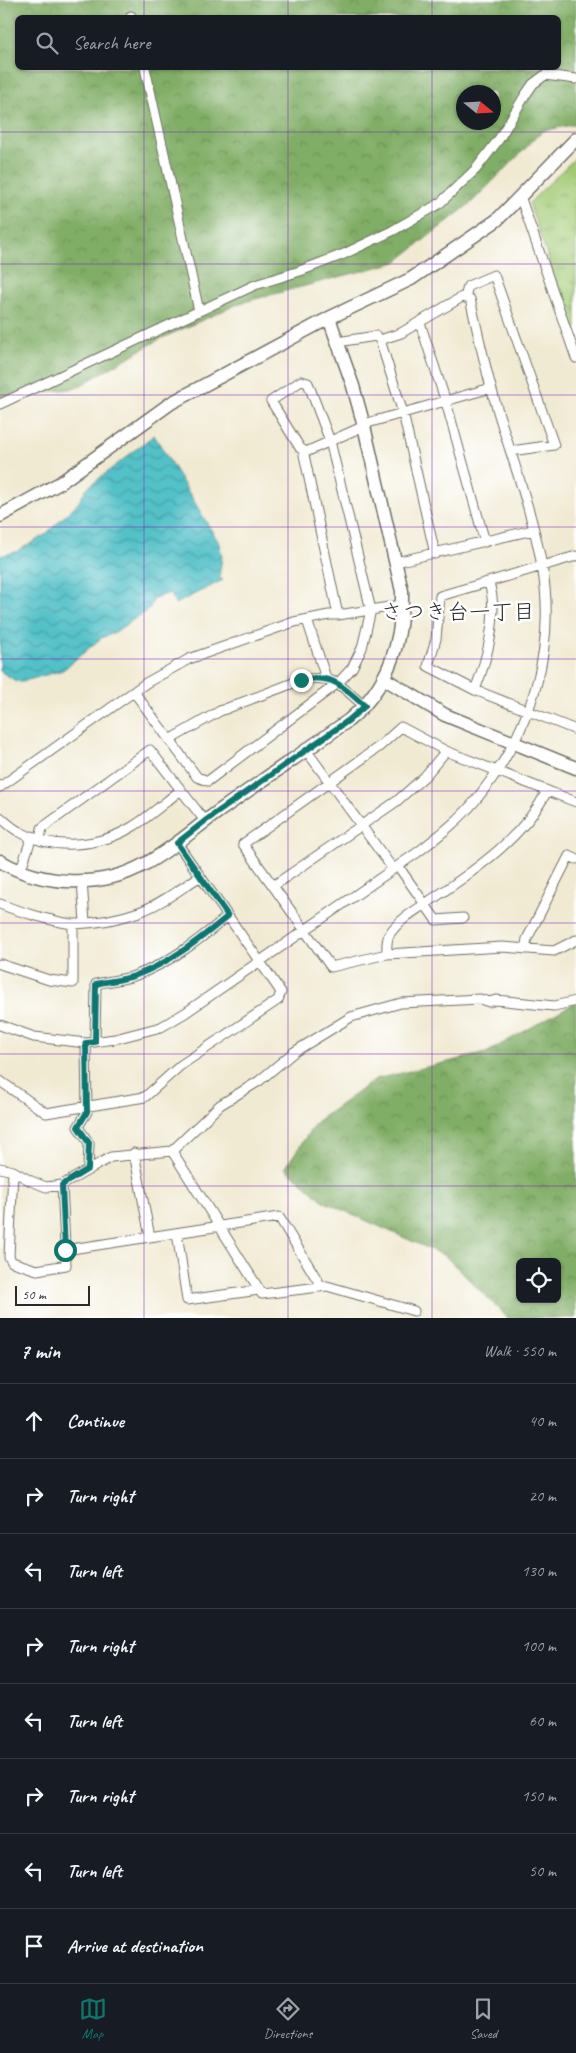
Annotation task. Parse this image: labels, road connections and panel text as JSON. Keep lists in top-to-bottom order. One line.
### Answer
{"districts":["さつき台一丁目"],"scale_bar":"50 m","north":"right","page":{"search":"Search here","scale":"50 m","heading":["7 min","Walk · 550 m"],"list":[["Continue","40 m"],["Turn right","20 m"],["Turn left","130 m"],["Turn right","100 m"],["Turn left","60 m"],["Turn right","150 m"],["Turn left","50 m"],"Arrive at destination"],"nav":["Map","Directions","Saved"]}}
